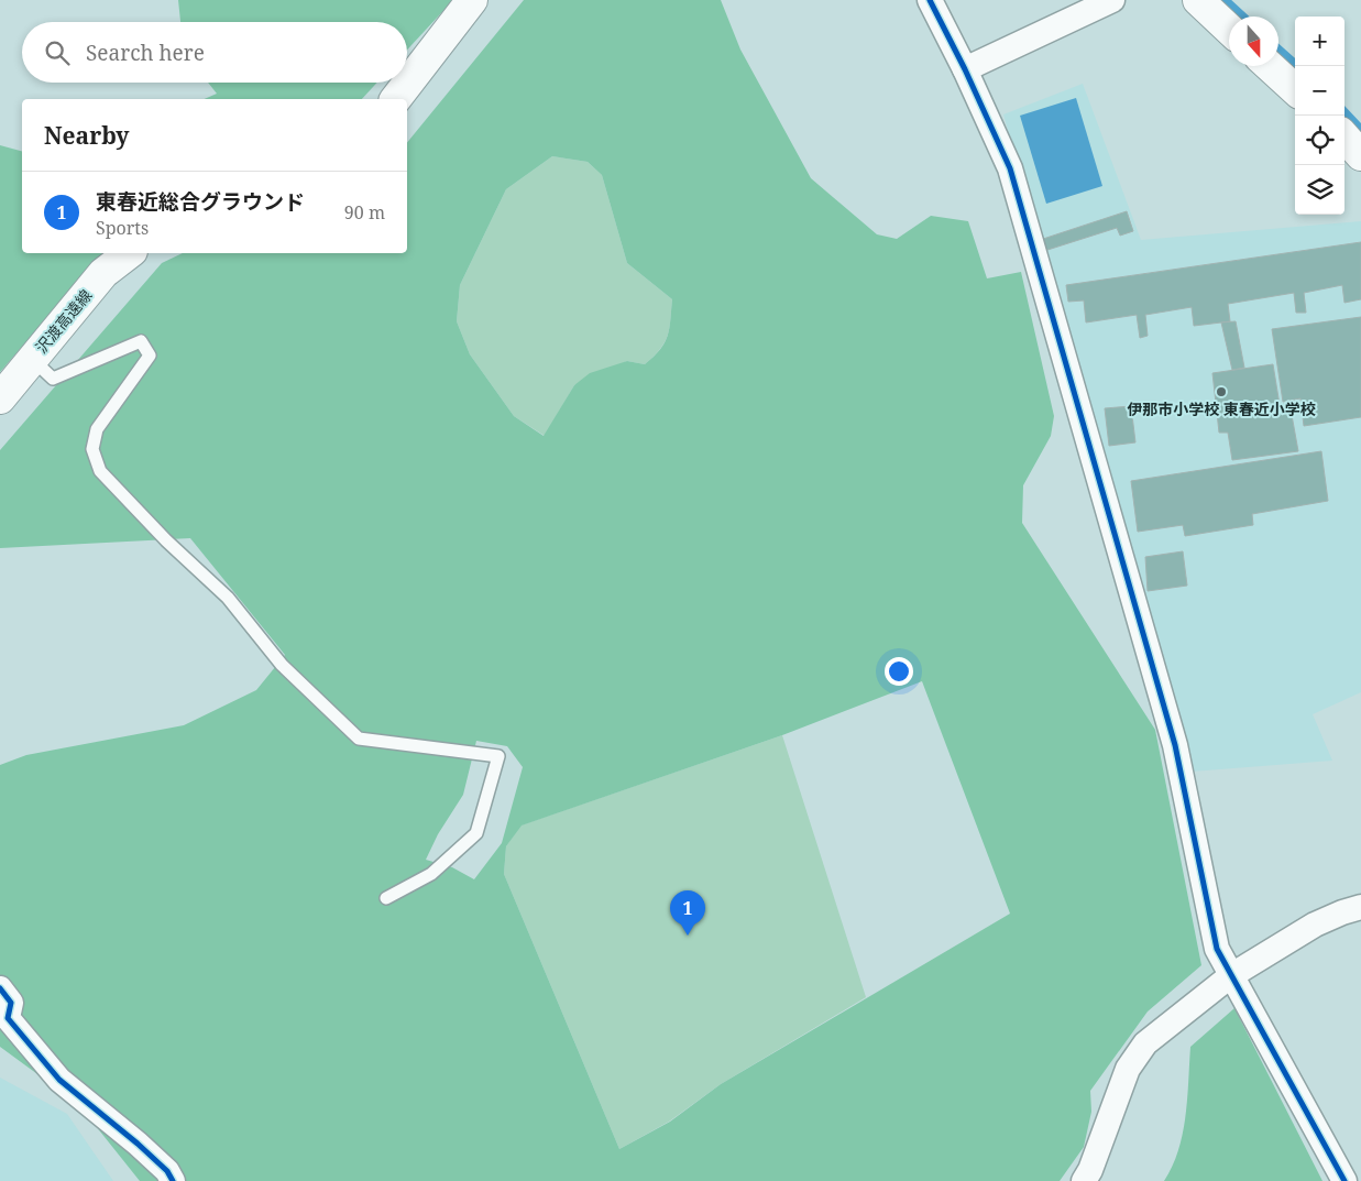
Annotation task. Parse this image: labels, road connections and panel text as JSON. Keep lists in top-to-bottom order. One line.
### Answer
{"streets":{"main road":["沢渡高遠線"]},"places":["伊那市小学校 東春近小学校"],"north":"bottom","page":{"map_buttons":["+","−"],"search":"Search here","heading":"Nearby","list":[{"mark":"1","name":"東春近総合グラウンド","note":"Sports","value":"90 m"}],"pins":"1"}}
